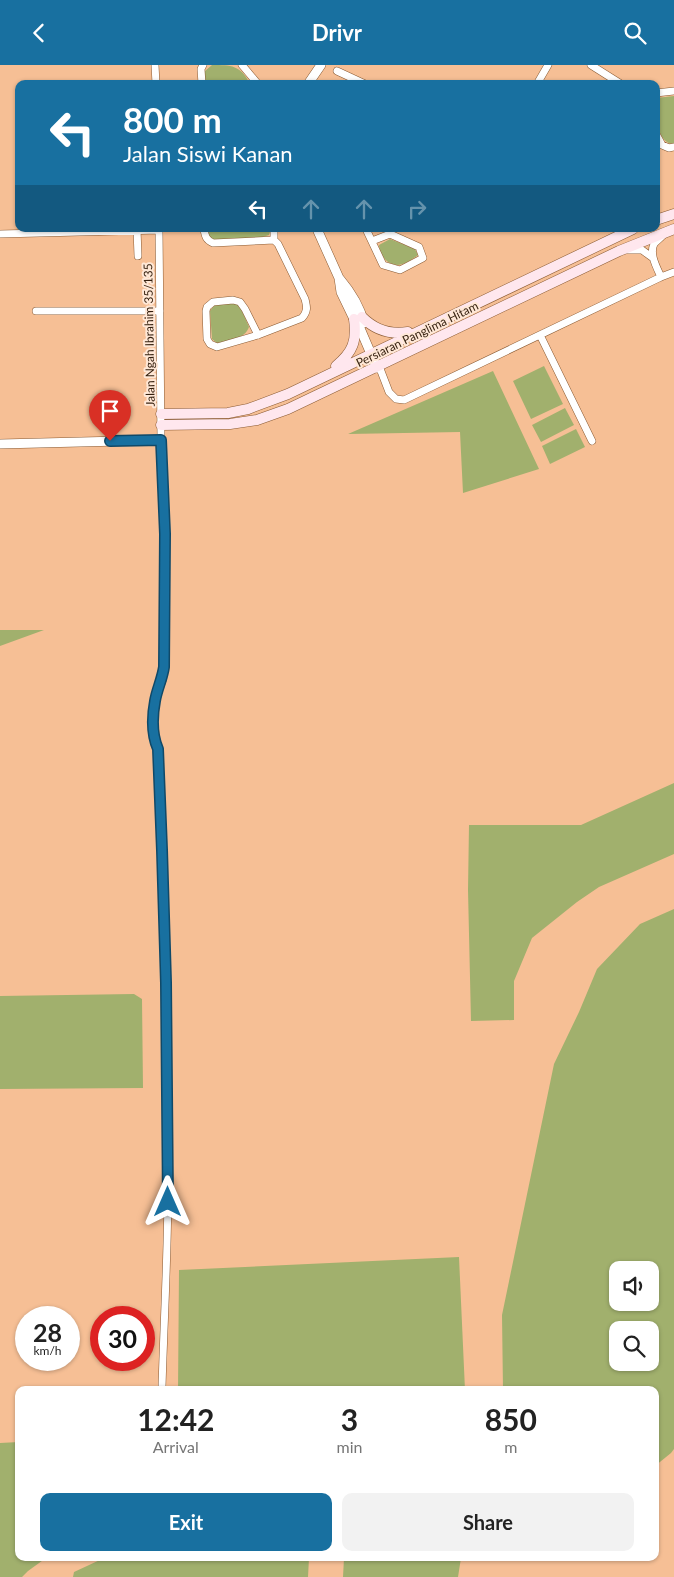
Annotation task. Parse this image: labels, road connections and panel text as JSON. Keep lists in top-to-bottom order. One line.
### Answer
{"streets":{"main road":["Persiaran Panglima Hitam"],"street":["Jalan Ngah Ibrahim 35/135"]},"crossings":[["Persiaran Panglima Hitam","Jalan Ngah Ibrahim 35/135"]],"page":{"header":"Drivr","turn":["800 m","Jalan Siswi Kanan"],"speed":"28 km/h","limit":"30","eta":["12:42","Arrival","3","min","850","m"],"buttons":["Exit","Share"]}}
